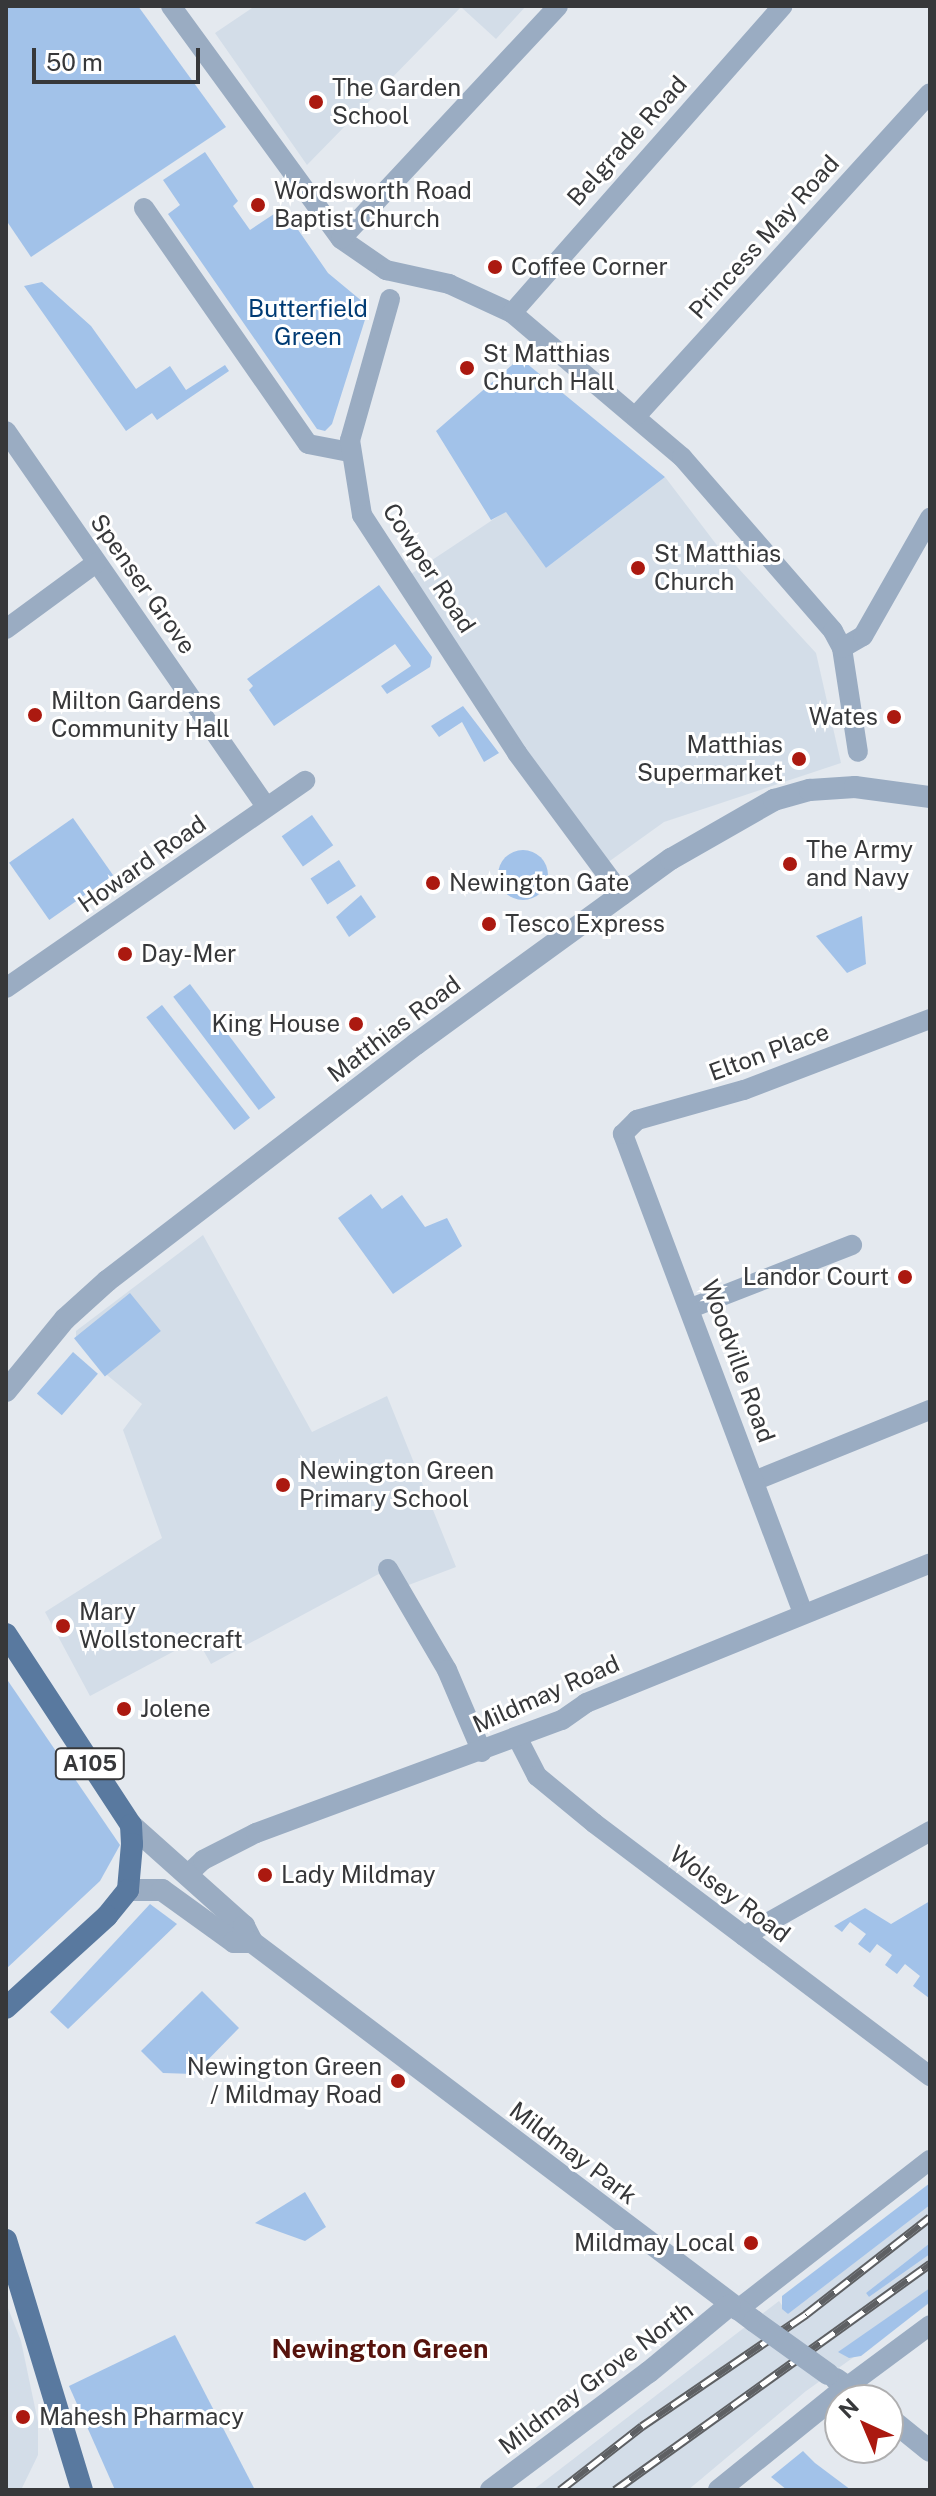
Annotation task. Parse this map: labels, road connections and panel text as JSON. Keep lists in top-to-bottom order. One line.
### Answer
{"streets":{"main road":["A105"],"street":["Belgrade Road","Princess May Road","Cowper Road","Spenser Grove","Howard Road","Matthias Road","Elton Place","Woodville Road","Mildmay Road","Wolsey Road","Mildmay Park","Mildmay Grove North"]},"crossings":[["Cowper Road","Matthias Road"],["Spenser Grove","Howard Road"],["Elton Place","Woodville Road"],["Woodville Road","Mildmay Road"],["Mildmay Road","Wolsey Road"],["Mildmay Road","Mildmay Park"],["A105","Mildmay Park"],["Mildmay Park","Mildmay Grove North"]],"districts":["Newington Green"],"parks":["Butterfield Green"],"places":["The Garden School","Wordsworth Road Baptist Church","Coffee Corner","St Matthias Church Hall","St Matthias Church","Milton Gardens Community Hall","Wates","Matthias Supermarket","The Army and Navy","Newington Gate","Tesco Express","Day-Mer","King House","Landor Court","Newington Green Primary School","Mary Wollstonecraft","Jolene","Lady Mildmay","Newington Green / Mildmay Road","Mildmay Local","Mahesh Pharmacy"],"scale_bar":"50 m","north":"top left"}
